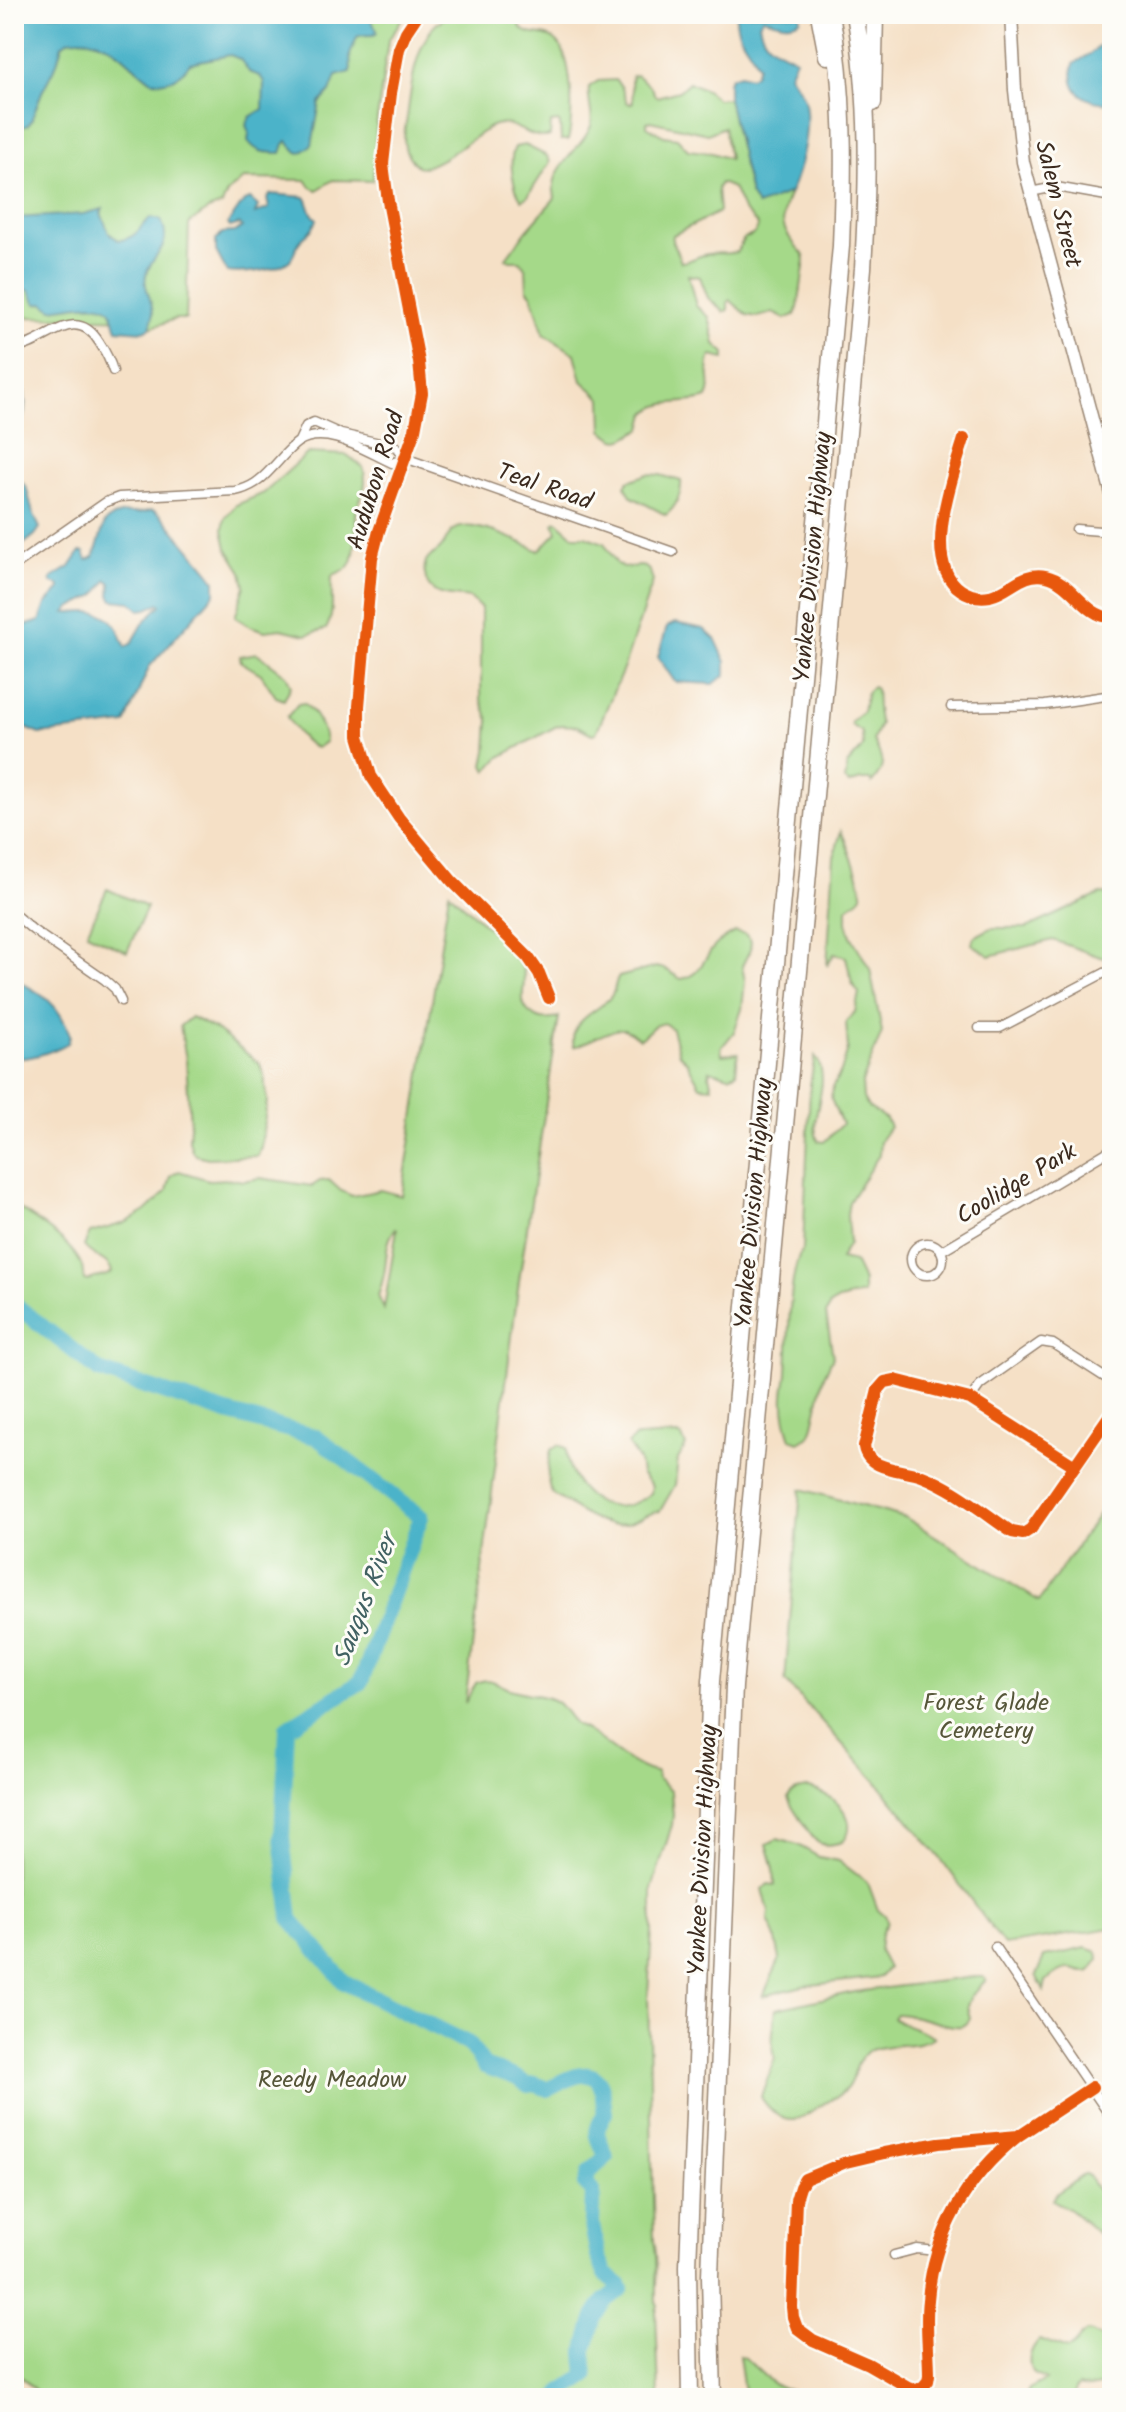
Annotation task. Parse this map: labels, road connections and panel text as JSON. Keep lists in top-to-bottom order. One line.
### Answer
{"streets":{"highway":["Yankee Division Highway"],"main road":["Salem Street"],"street":["Audubon Road","Teal Road","Coolidge Park"]},"crossings":[["Audubon Road","Teal Road"]],"water":["Saugus River"],"parks":["Forest Glade Cemetery","Reedy Meadow"]}
